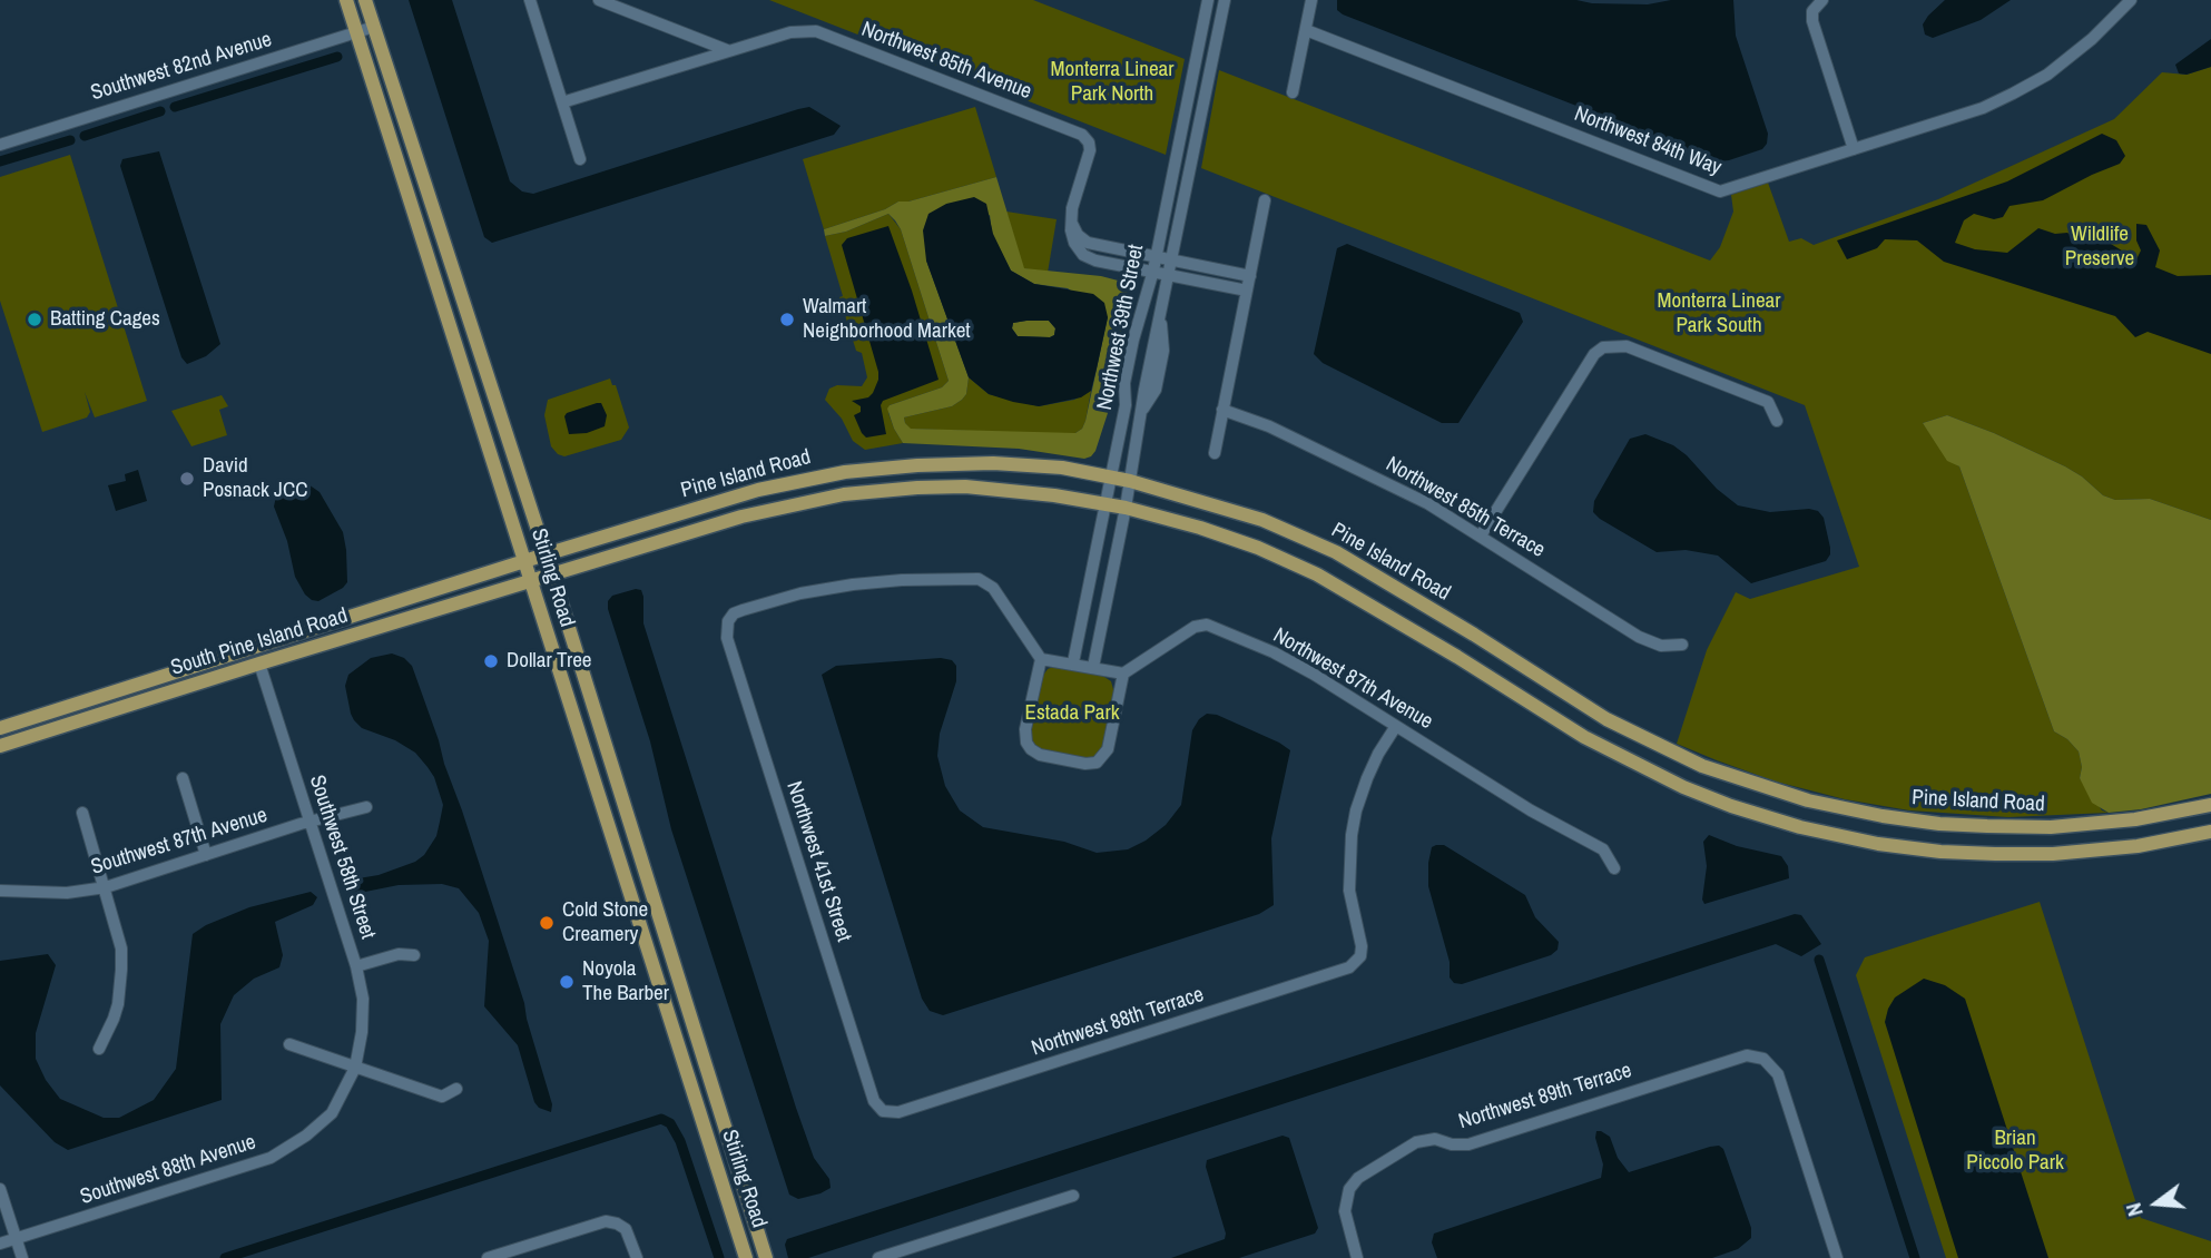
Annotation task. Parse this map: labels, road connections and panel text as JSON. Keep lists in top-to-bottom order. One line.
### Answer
{"streets":{"main road":["Pine Island Road","Stirling Road","South Pine Island Road"],"street":["Northwest 85th Avenue","Southwest 82nd Avenue","Northwest 84th Way","Northwest 39th Street","Northwest 85th Terrace","Northwest 87th Avenue","Southwest 87th Avenue","Southwest 58th Street","Northwest 41st Street","Northwest 88th Terrace","Northwest 89th Terrace","Southwest 88th Avenue"]},"crossings":[["Southwest 82nd Avenue","Stirling Road"],["Northwest 39th Street","Pine Island Road"],["Pine Island Road","Stirling Road"],["Pine Island Road","South Pine Island Road"],["Stirling Road","South Pine Island Road"],["South Pine Island Road","Southwest 58th Street"],["Northwest 87th Avenue","Northwest 88th Terrace"],["Southwest 87th Avenue","Southwest 58th Street"],["Southwest 58th Street","Southwest 88th Avenue"],["Northwest 41st Street","Northwest 88th Terrace"]],"parks":["Monterra Linear Park North","Wildlife Preserve","Monterra Linear Park South","Estada Park","Brian Piccolo Park"],"places":["Batting Cages","Walmart Neighborhood Market","David Posnack JCC","Dollar Tree","Cold Stone Creamery","Noyola The Barber"],"north":"left"}
